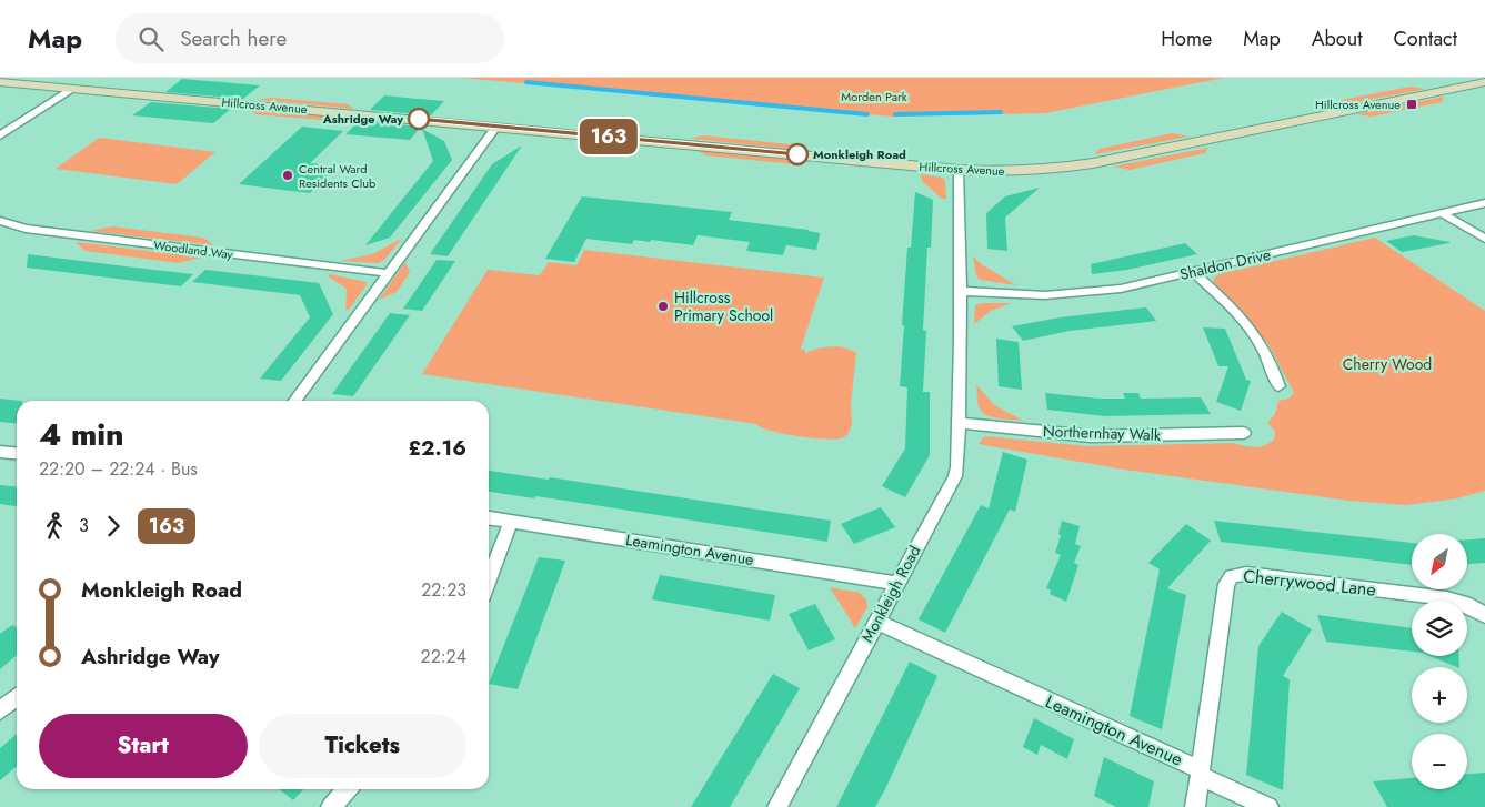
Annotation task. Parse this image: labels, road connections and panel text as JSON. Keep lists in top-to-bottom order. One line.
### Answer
{"streets":{"street":["Hillcross Avenue","Woodland Way","Shaldon Drive","Northernhay Walk","Leamington Avenue","Cherrywood Lane","Monkleigh Road"]},"crossings":[["Hillcross Avenue","Monkleigh Road"],["Shaldon Drive","Monkleigh Road"],["Northernhay Walk","Monkleigh Road"],["Leamington Avenue","Cherrywood Lane"],["Leamington Avenue","Monkleigh Road"]],"parks":["Morden Park","Cherry Wood"],"places":{"transit":["Hillcross Avenue"],"other":["Ashridge Way","Monkleigh Road","Central Ward Residents Club","Hillcross Primary School"]},"lines":["bus line 163"],"north":"bottom left","page":{"header":"Map","search":"Search here","nav":["Home","Map","About","Contact"],"on_map":"163","heading":["4 min","22:20 – 22:24 · Bus","£2.16"],"legs":["3","163"],"map_buttons":["+","−"],"list":[{"name":"Monkleigh Road","value":"22:23"},{"name":"Ashridge Way","value":"22:24"}],"buttons":["Start","Tickets"]}}
